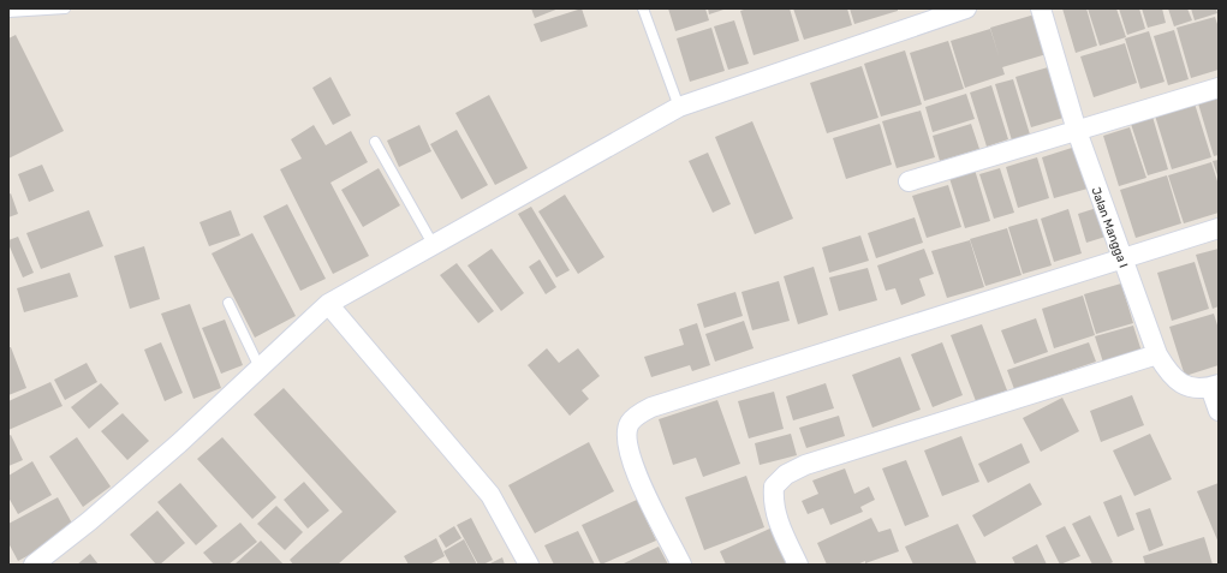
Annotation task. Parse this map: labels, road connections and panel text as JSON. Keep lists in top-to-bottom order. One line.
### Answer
{"streets":{"street":["Jalan Mangga I"]}}
